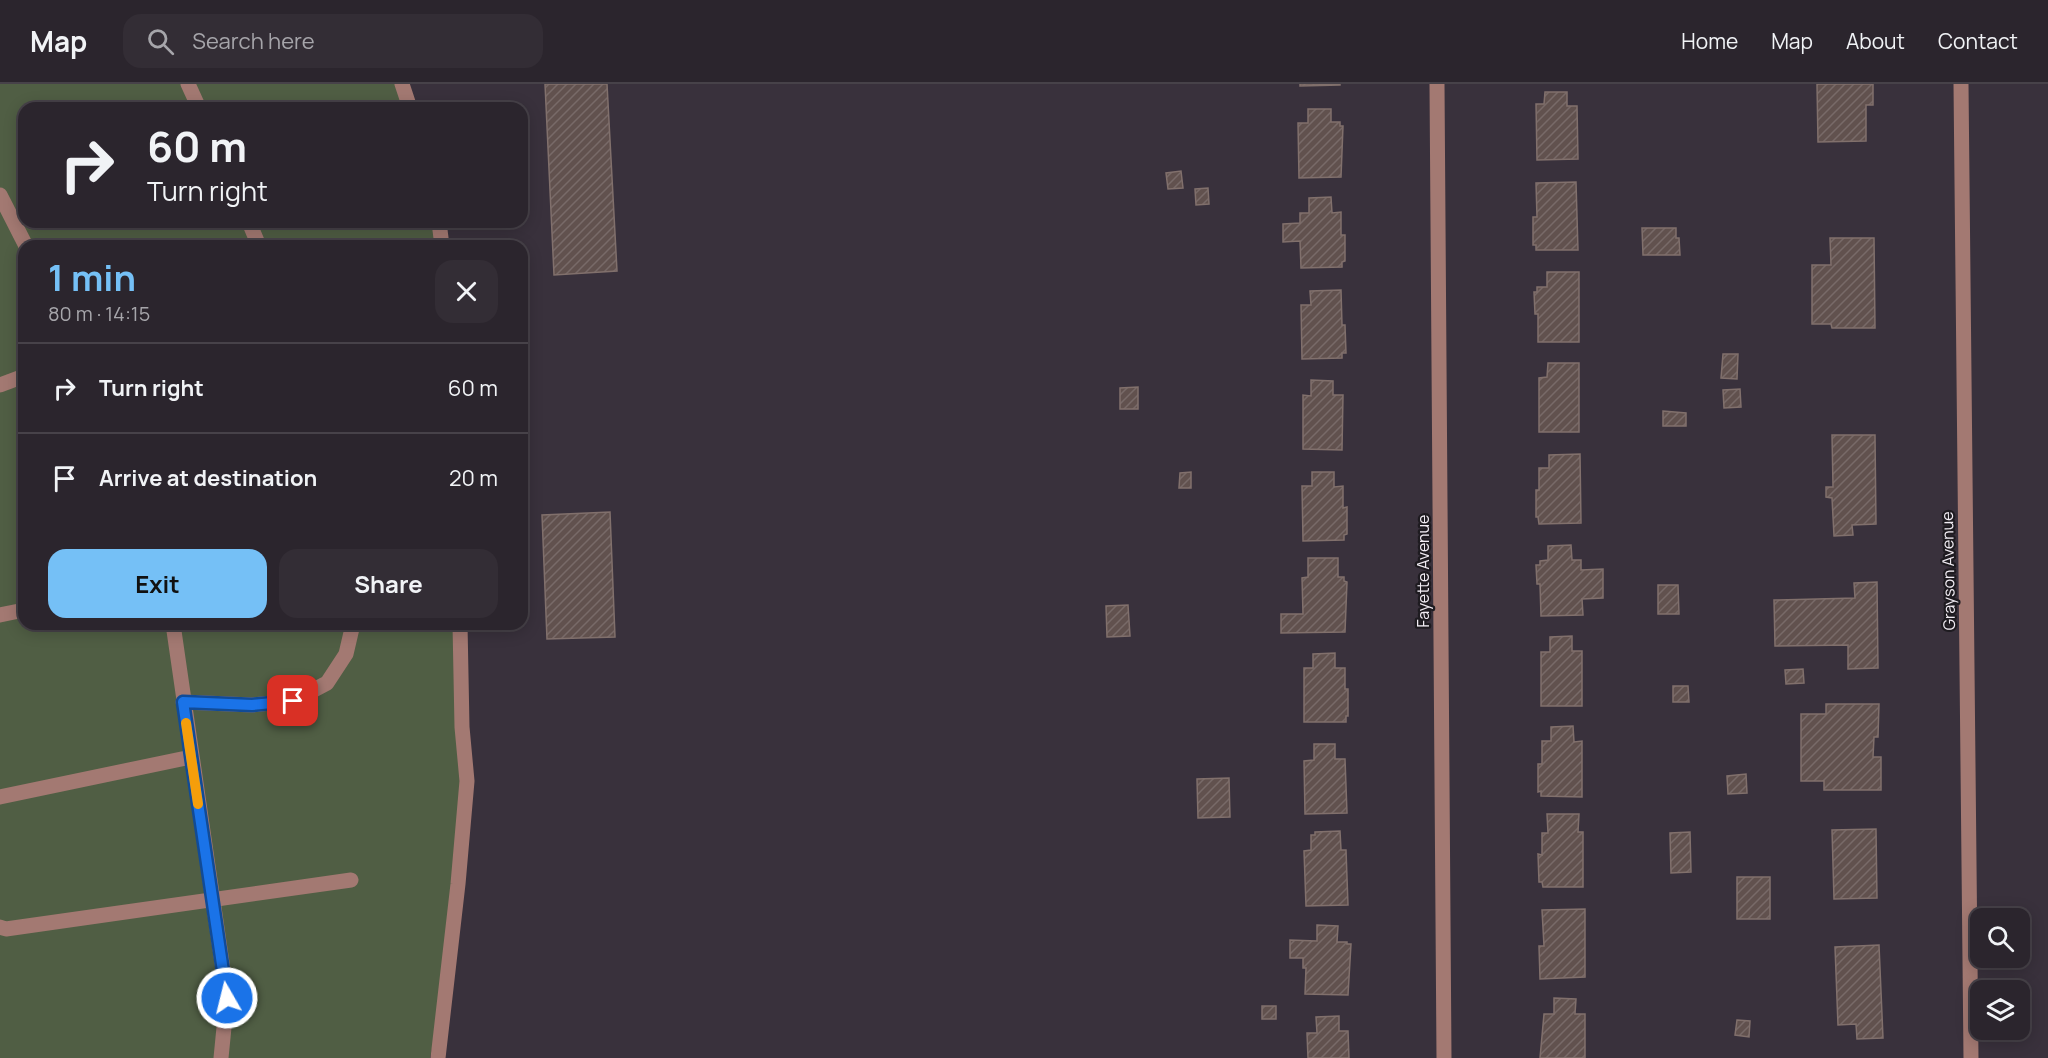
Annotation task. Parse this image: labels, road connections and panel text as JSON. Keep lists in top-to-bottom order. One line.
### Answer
{"streets":{"street":["Fayette Avenue","Grayson Avenue"]},"page":{"header":"Map","search":"Search here","nav":["Home","Map","About","Contact"],"turn":["60 m","Turn right"],"heading":["1 min","80 m · 14:15"],"list":[{"name":"Turn right","value":"60 m"},{"name":"Arrive at destination","value":"20 m"}],"buttons":["Exit","Share"]}}
